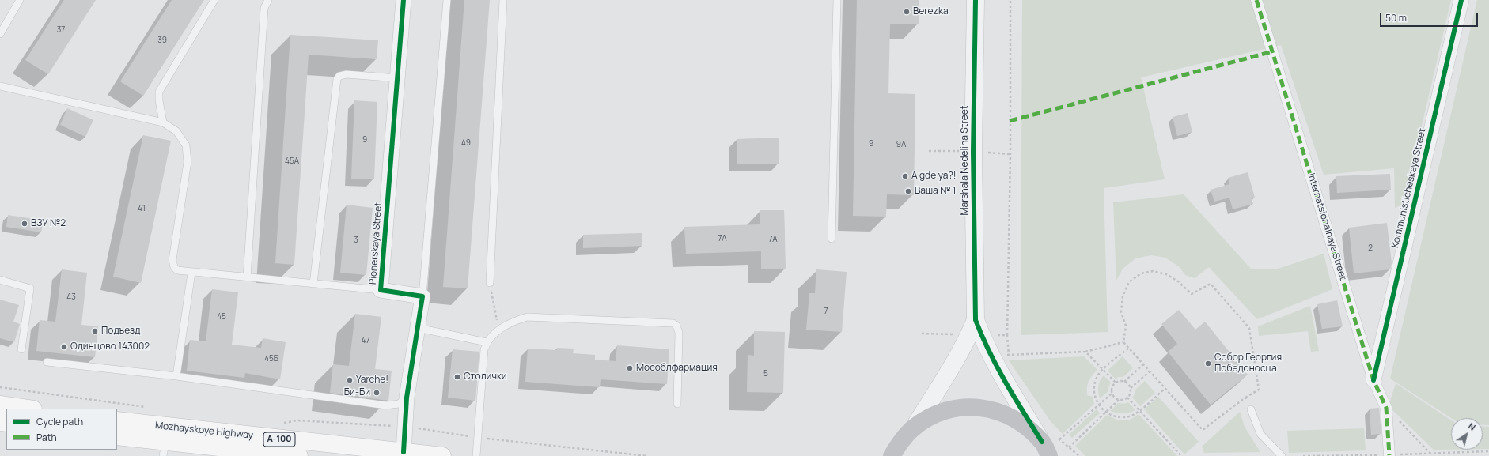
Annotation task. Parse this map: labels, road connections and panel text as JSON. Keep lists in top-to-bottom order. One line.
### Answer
{"streets":{"main road":["Mozhayskoye Highway","А-100"],"street":["Marshala Nedelina Street","Kommunisticheskaya Street","Internatsionalnaya Street","Pionerskaya Street"]},"crossings":[["Kommunisticheskaya Street","Internatsionalnaya Street"]],"places":["Berezka","A gde ya?!","Ваша № 1","ВЗУ №2","Подъезд","Одинцово 143002","Собор Георгия Победоносца","Мособлфармация","Столички","Yarche!","Би-Би"],"house_numbers":["37","39","9","49","9","9А","45А","41","7А","7А","3","2","43","7","45","47","45Б","5"],"legend":["Cycle path","Path"],"scale_bar":"50 m","north":"top right"}
